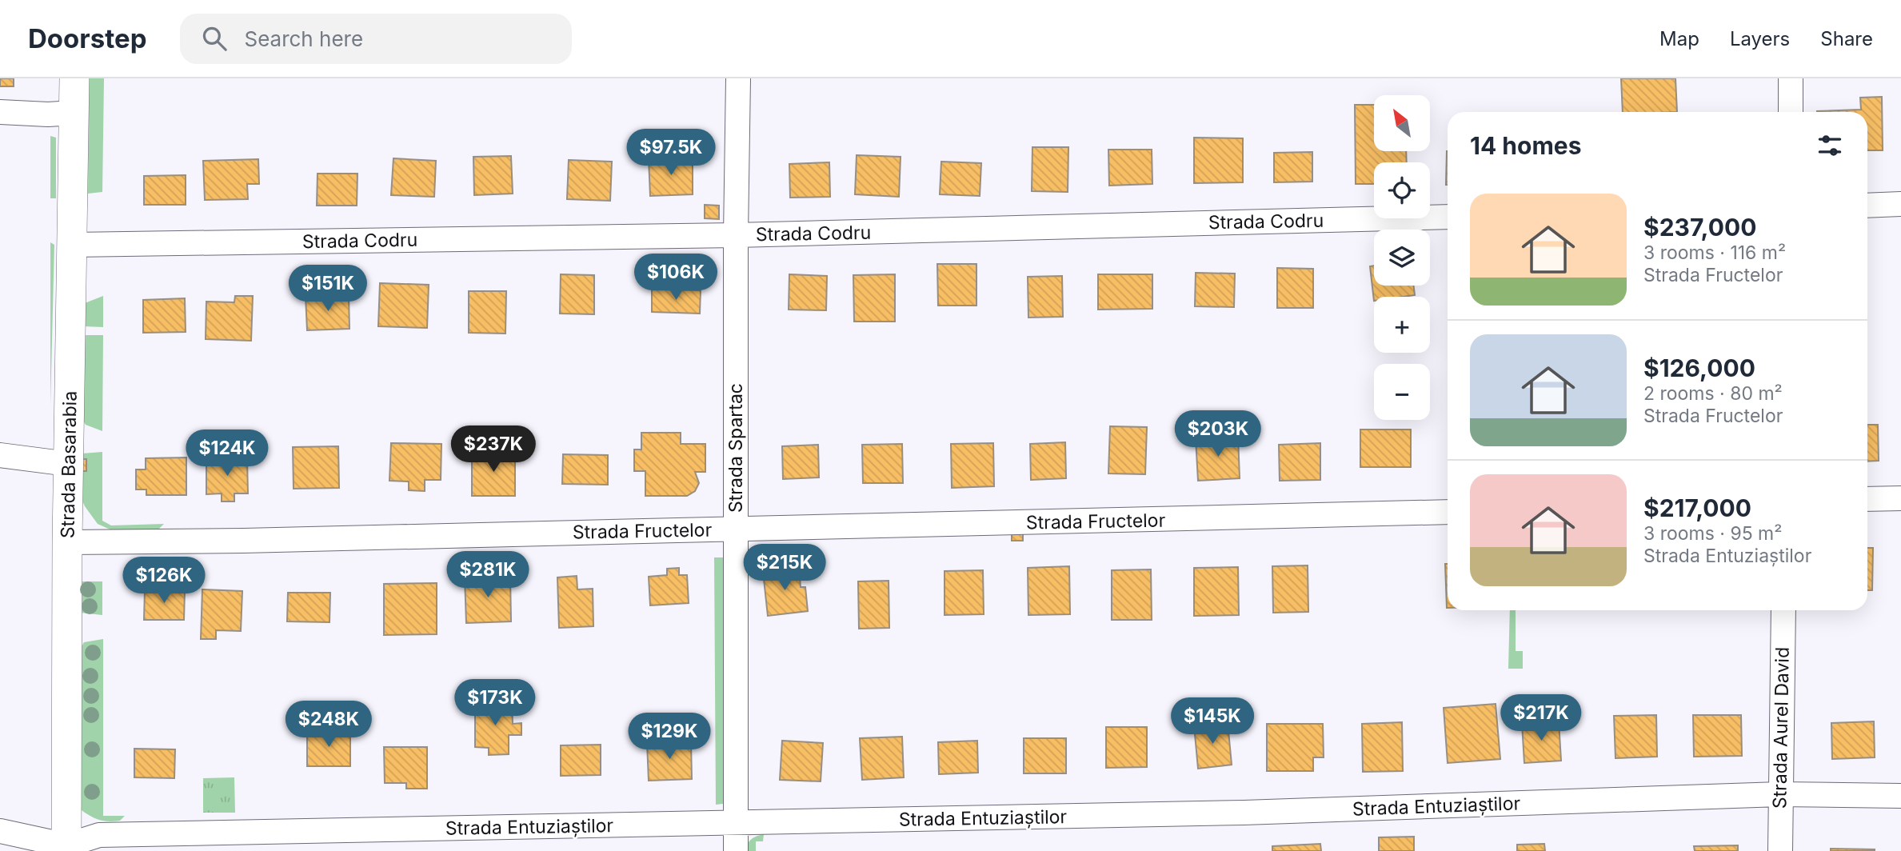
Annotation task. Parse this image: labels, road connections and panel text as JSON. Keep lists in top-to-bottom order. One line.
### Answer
{"streets":{"street":["Strada Codru","Strada Spartac","Strada Basarabia","Strada Fructelor","Strada Aurel David","Strada Entuziaștilor"]},"crossings":[["Strada Codru","Strada Spartac"],["Strada Codru","Strada Basarabia"],["Strada Spartac","Strada Fructelor"],["Strada Spartac","Strada Entuziaștilor"],["Strada Basarabia","Strada Fructelor"],["Strada Basarabia","Strada Entuziaștilor"],["Strada Aurel David","Strada Entuziaștilor"]],"north":"top left","page":{"header":"Doorstep","search":"Search here","nav":["Map","Layers","Share"],"map_buttons":["+","−"],"heading":"14 homes","price":["$97.5K","$106K","$151K","$203K","$237K","$124K","$215K","$281K","$126K","$173K","$217K","$145K","$248K","$129K"],"list":[{"name":"$237,000","note":"3 rooms · 116 m² · Strada Fructelor"},{"name":"$126,000","note":"2 rooms · 80 m² · Strada Fructelor"},{"name":"$217,000","note":"3 rooms · 95 m² · Strada Entuziaștilor"}]}}
